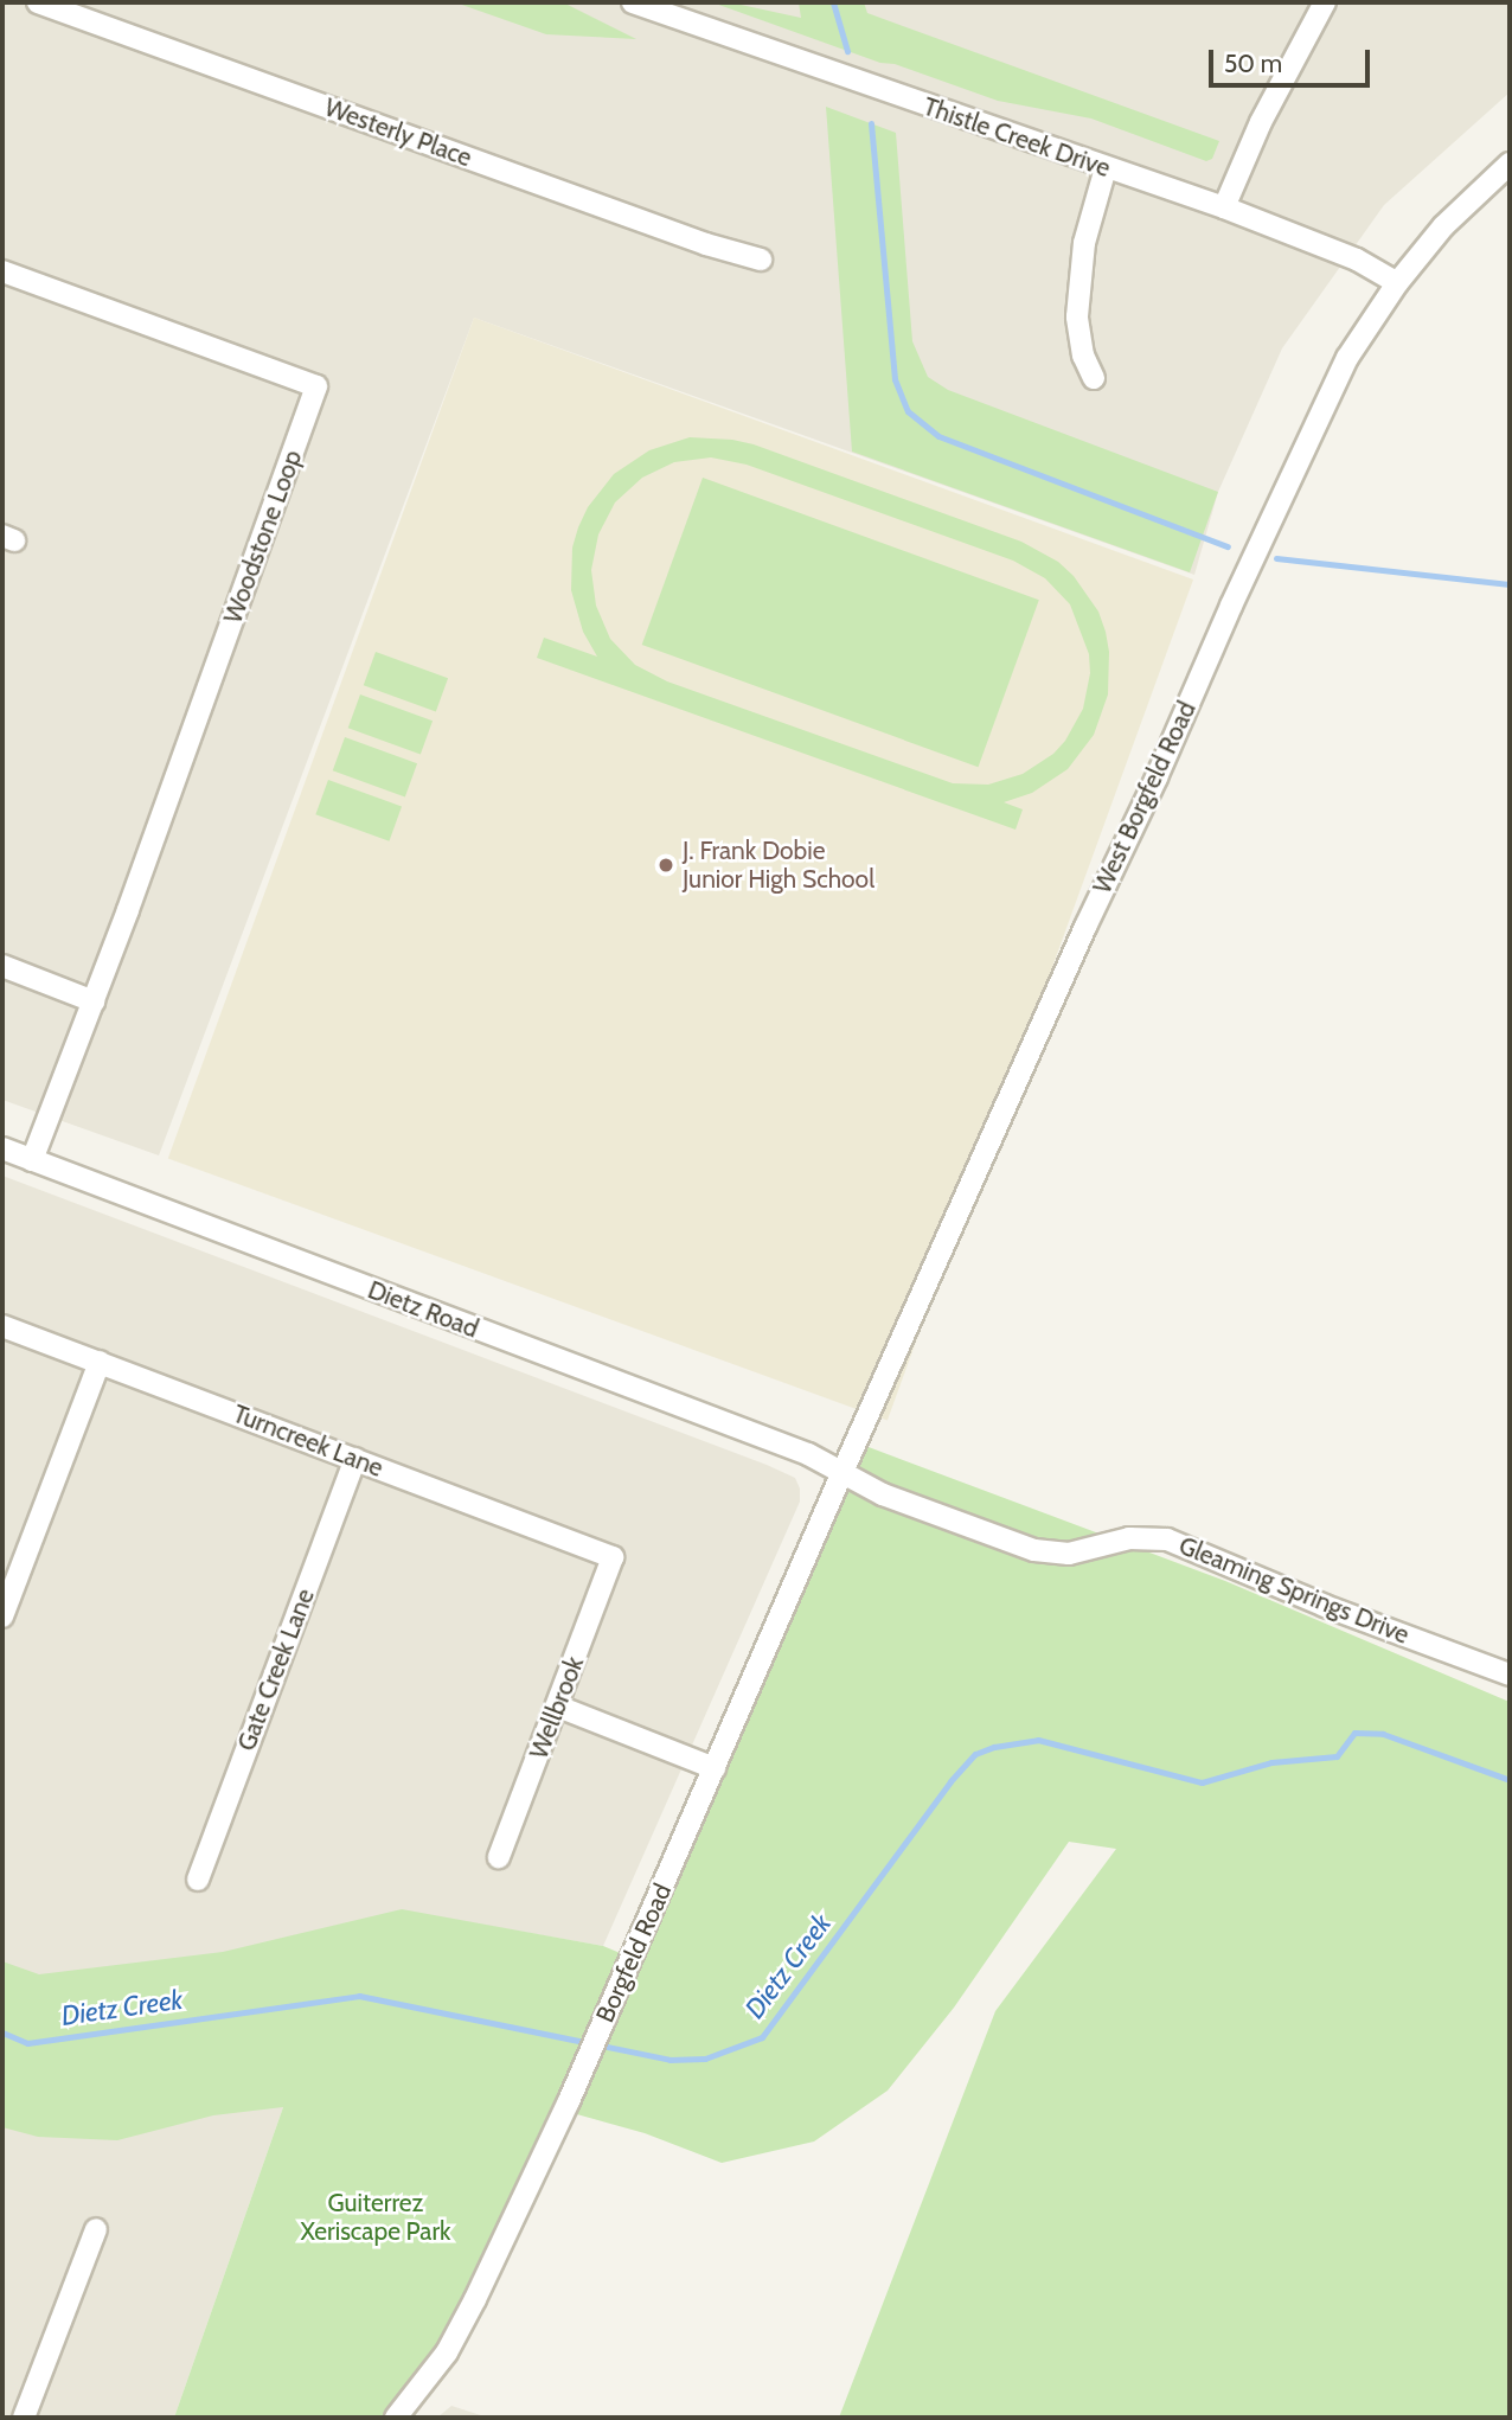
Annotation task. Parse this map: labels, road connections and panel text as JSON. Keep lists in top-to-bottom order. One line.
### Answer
{"streets":{"street":["Westerly Place","Thistle Creek Drive","Woodstone Loop","West Borgfeld Road","Dietz Road","Turncreek Lane","Gleaming Springs Drive","Gate Creek Lane","Wellbrook","Borgfeld Road"]},"crossings":[["Thistle Creek Drive","West Borgfeld Road"],["Woodstone Loop","Dietz Road"],["West Borgfeld Road","Dietz Road"],["West Borgfeld Road","Gleaming Springs Drive"],["West Borgfeld Road","Borgfeld Road"],["Dietz Road","Gleaming Springs Drive"],["Dietz Road","Borgfeld Road"],["Turncreek Lane","Gate Creek Lane"],["Turncreek Lane","Wellbrook"],["Gleaming Springs Drive","Borgfeld Road"]],"water":["Dietz Creek"],"parks":["Guiterrez Xeriscape Park"],"places":["J. Frank Dobie Junior High School"],"scale_bar":"50 m"}
